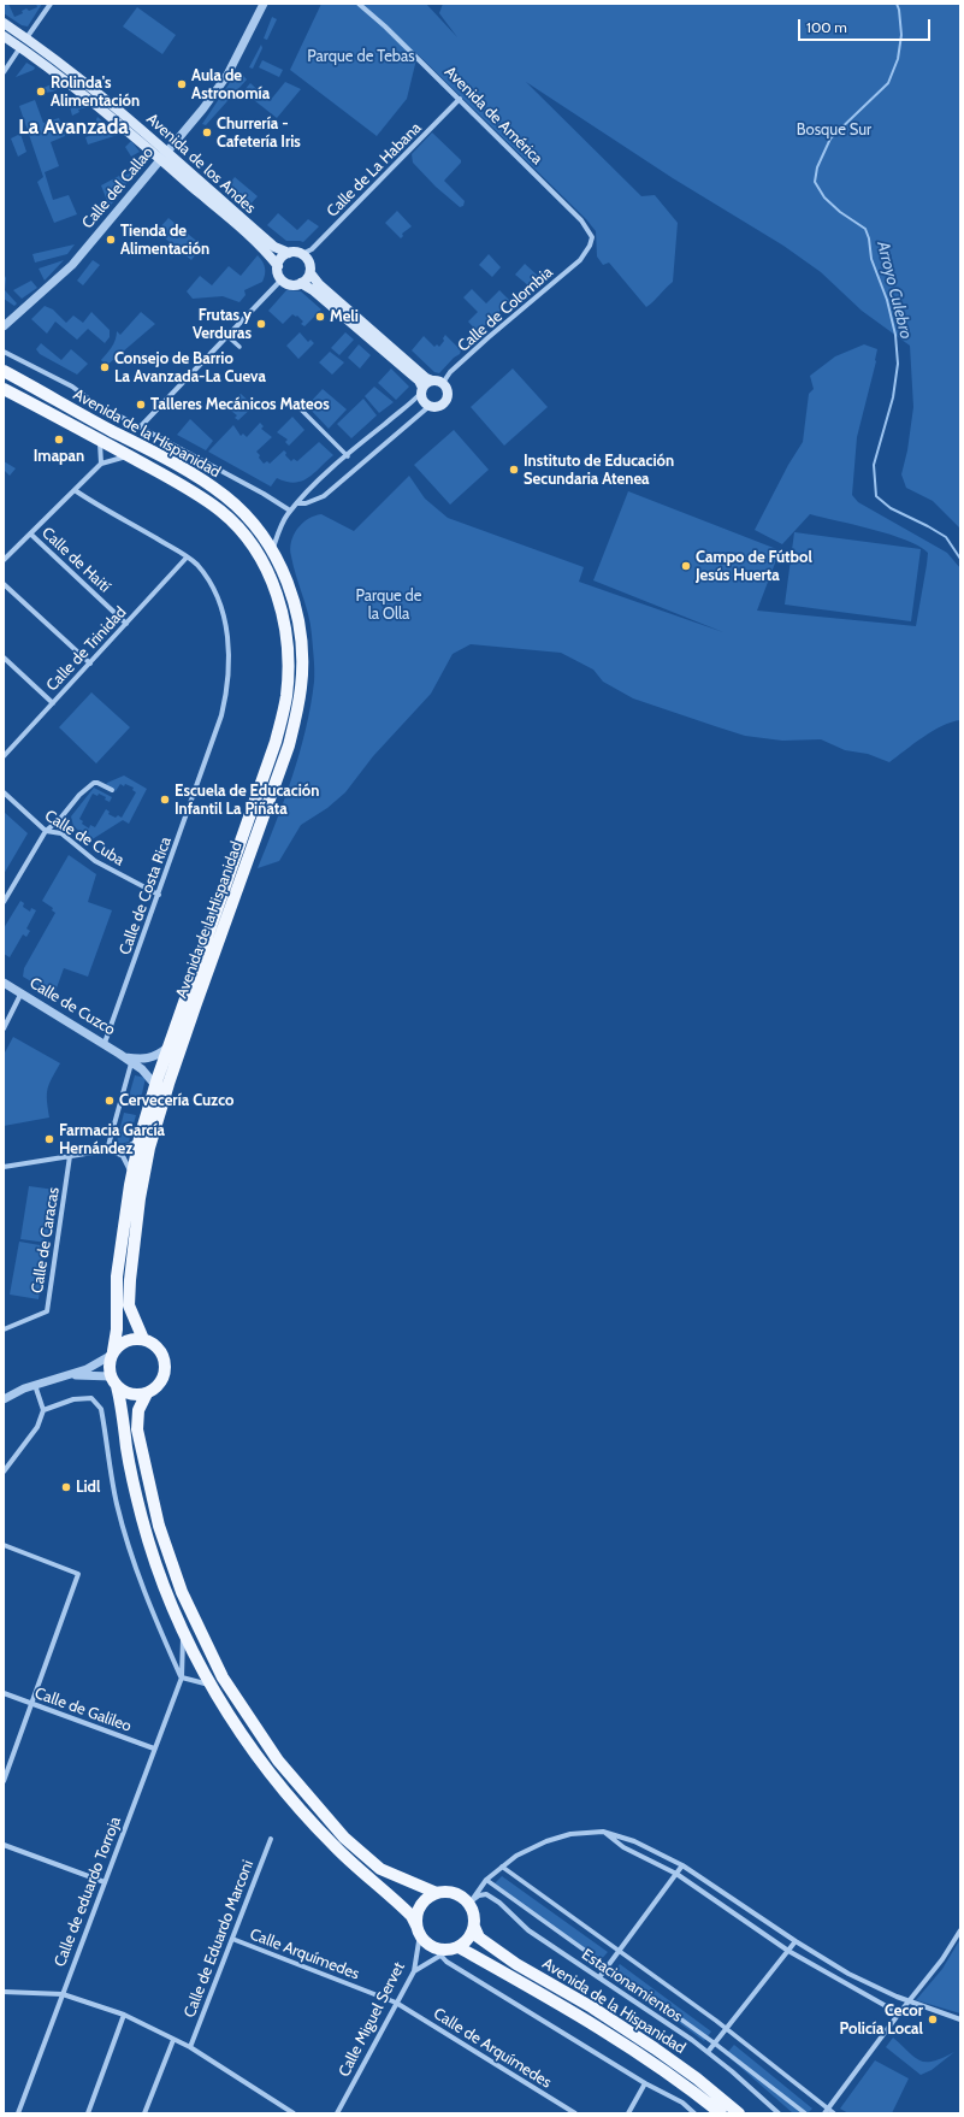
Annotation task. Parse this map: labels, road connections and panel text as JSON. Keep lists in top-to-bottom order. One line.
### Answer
{"streets":{"main road":["Avenida de los Andes","Avenida de la Hispanidad"],"street":["Avenida de América","Calle de La Habana","Calle del Callao","Calle de Colombia","Calle de Haití","Calle de Trinidad","Calle de Cuba","Calle de Costa Rica","Calle de Cuzco","Calle de Caracas","Calle de Galileo","Calle de eduardo Torroja","Calle de Eduardo Marconi","Calle Arquímedes","Estacionamientos","Calle Miguel Servet","Calle de Arquímedes"]},"crossings":[["Avenida de América","Calle de La Habana"],["Avenida de América","Calle de Colombia"],["Avenida de los Andes","Calle de La Habana"],["Avenida de los Andes","Calle del Callao"],["Avenida de la Hispanidad","Calle de Cuzco"],["Avenida de la Hispanidad","Estacionamientos"],["Avenida de la Hispanidad","Calle Miguel Servet"],["Calle de Haití","Calle de Trinidad"],["Calle de Trinidad","Calle de Costa Rica"],["Calle de Cuba","Calle de Costa Rica"],["Calle de Costa Rica","Calle de Cuzco"],["Calle de Galileo","Calle de eduardo Torroja"],["Calle de Eduardo Marconi","Calle Arquímedes"],["Calle Arquímedes","Calle Miguel Servet"],["Calle Arquímedes","Calle de Arquímedes"],["Estacionamientos","Calle Miguel Servet"],["Calle Miguel Servet","Calle de Arquímedes"]],"districts":["La Avanzada"],"water":["Arroyo Culebro"],"parks":["Parque de Tebas","Bosque Sur","Parque de la Olla"],"places":["Aula de Astronomía","Rolinda's Alimentación","Churrería - Cafetería Iris","Tienda de Alimentación","Meli","Frutas y Verduras","Consejo de Barrio La Avanzada-La Cueva","Talleres Mecánicos Mateos","Imapan","Instituto de Educación Secundaria Atenea","Campo de Fútbol Jesús Huerta","Escuela de Educación Infantil La Piñata","Cervecería Cuzco","Farmacia García Hernández","Lidl","Cecor Policía Local"],"scale_bar":"100 m"}
